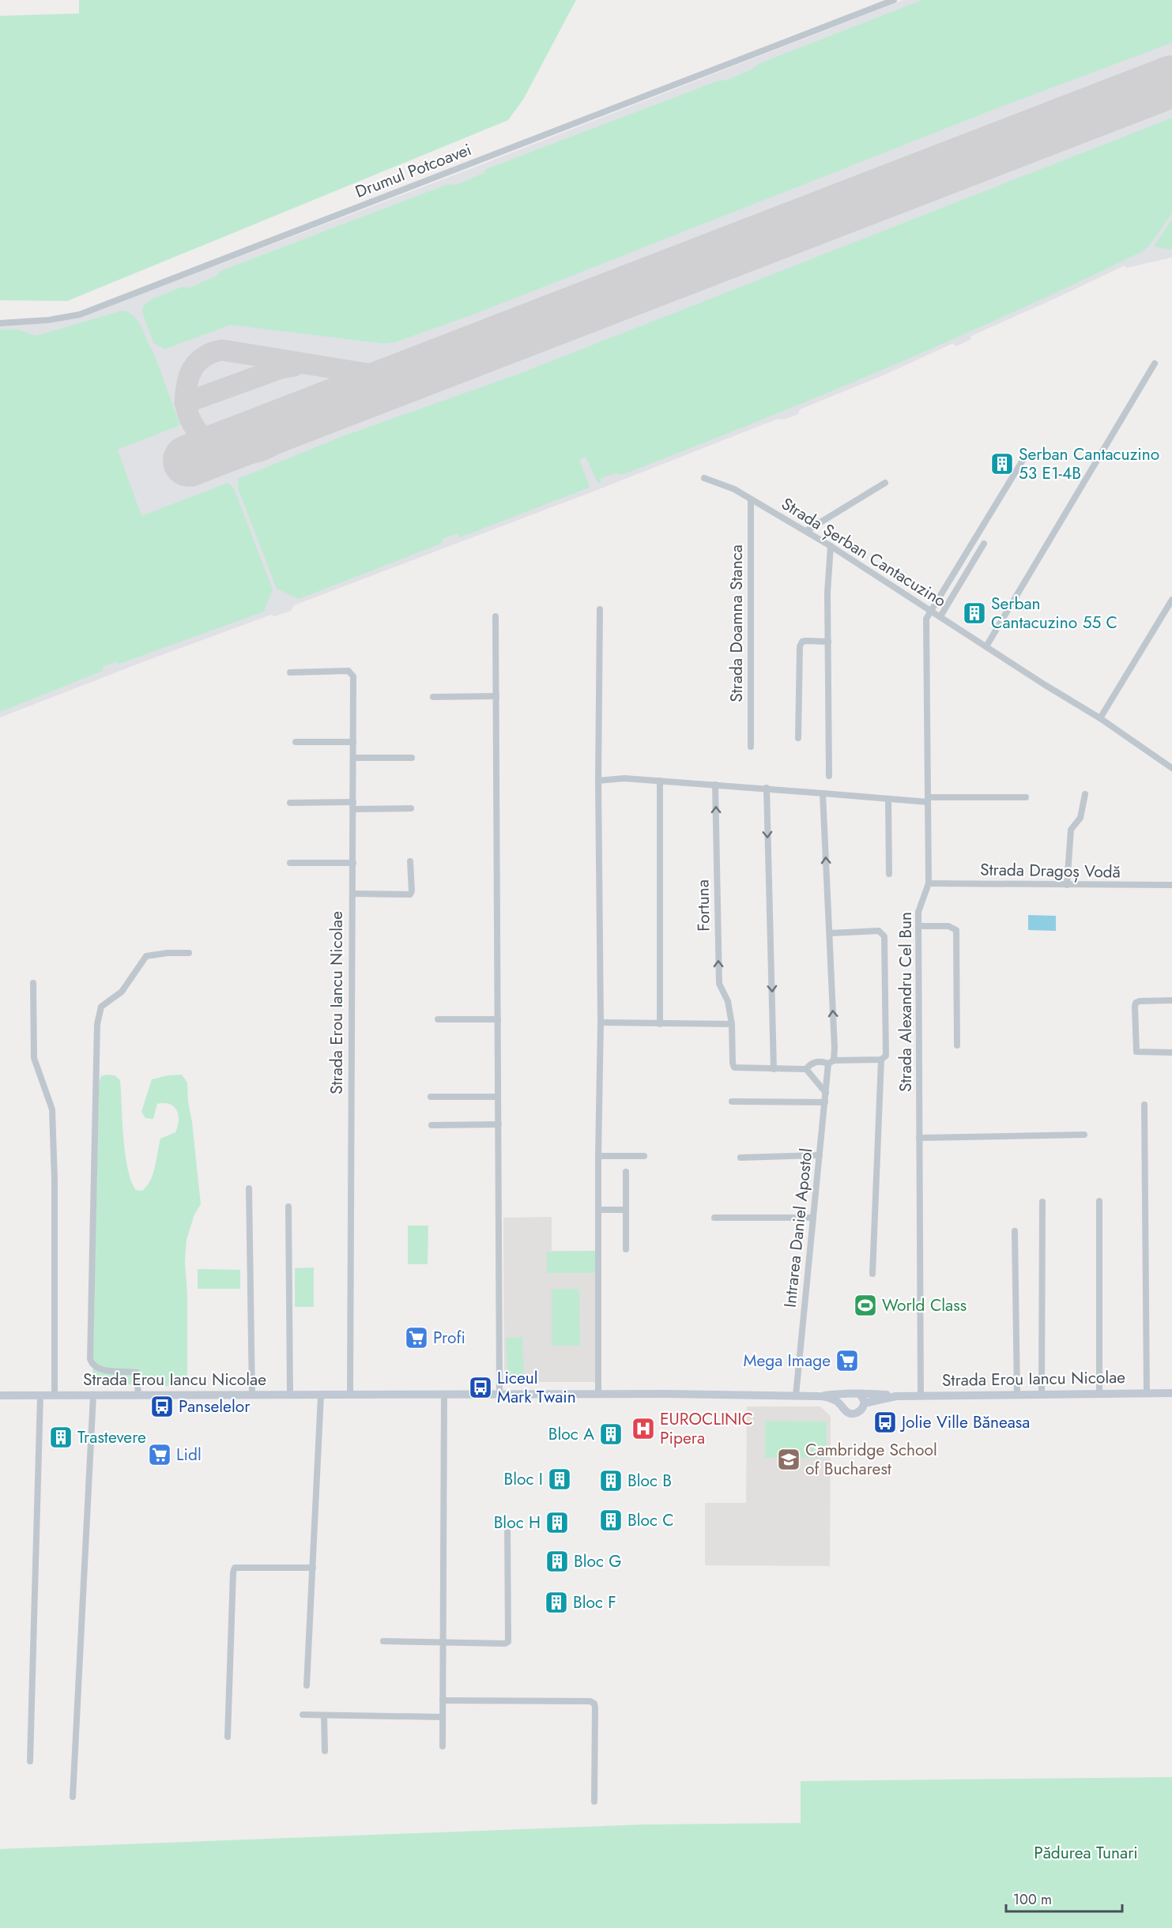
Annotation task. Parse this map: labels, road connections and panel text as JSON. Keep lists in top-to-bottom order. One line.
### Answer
{"streets":{"street":["Drumul Potcoavei","Strada Șerban Cantacuzino","Strada Doamna Stanca","Strada Dragoș Vodă","Fortuna","Strada Alexandru Cel Bun","Strada Erou Iancu Nicolae","Intrarea Daniel Apostol"]},"crossings":[["Strada Șerban Cantacuzino","Strada Doamna Stanca"],["Strada Șerban Cantacuzino","Strada Alexandru Cel Bun"],["Strada Dragoș Vodă","Strada Alexandru Cel Bun"],["Strada Alexandru Cel Bun","Strada Erou Iancu Nicolae"],["Strada Erou Iancu Nicolae","Intrarea Daniel Apostol"]],"one_way":["Intrarea Daniel Apostol"],"parks":["Pădurea Tunari"],"places":{"building":["Serban Cantacuzino 53 E1-4B","Serban Cantacuzino 55 C","Bloc A","Trastevere","Bloc I","Bloc B","Bloc C","Bloc H","Bloc G","Bloc F"],"sports":["World Class"],"supermarket":["Profi","Mega Image","Lidl"],"bus stop":["Liceul Mark Twain","Panselelor","Jolie Ville Băneasa"],"hospital":["EUROCLINIC Pipera"],"school or university":["Cambridge School of Bucharest"]},"scale_bar":"100 m"}
